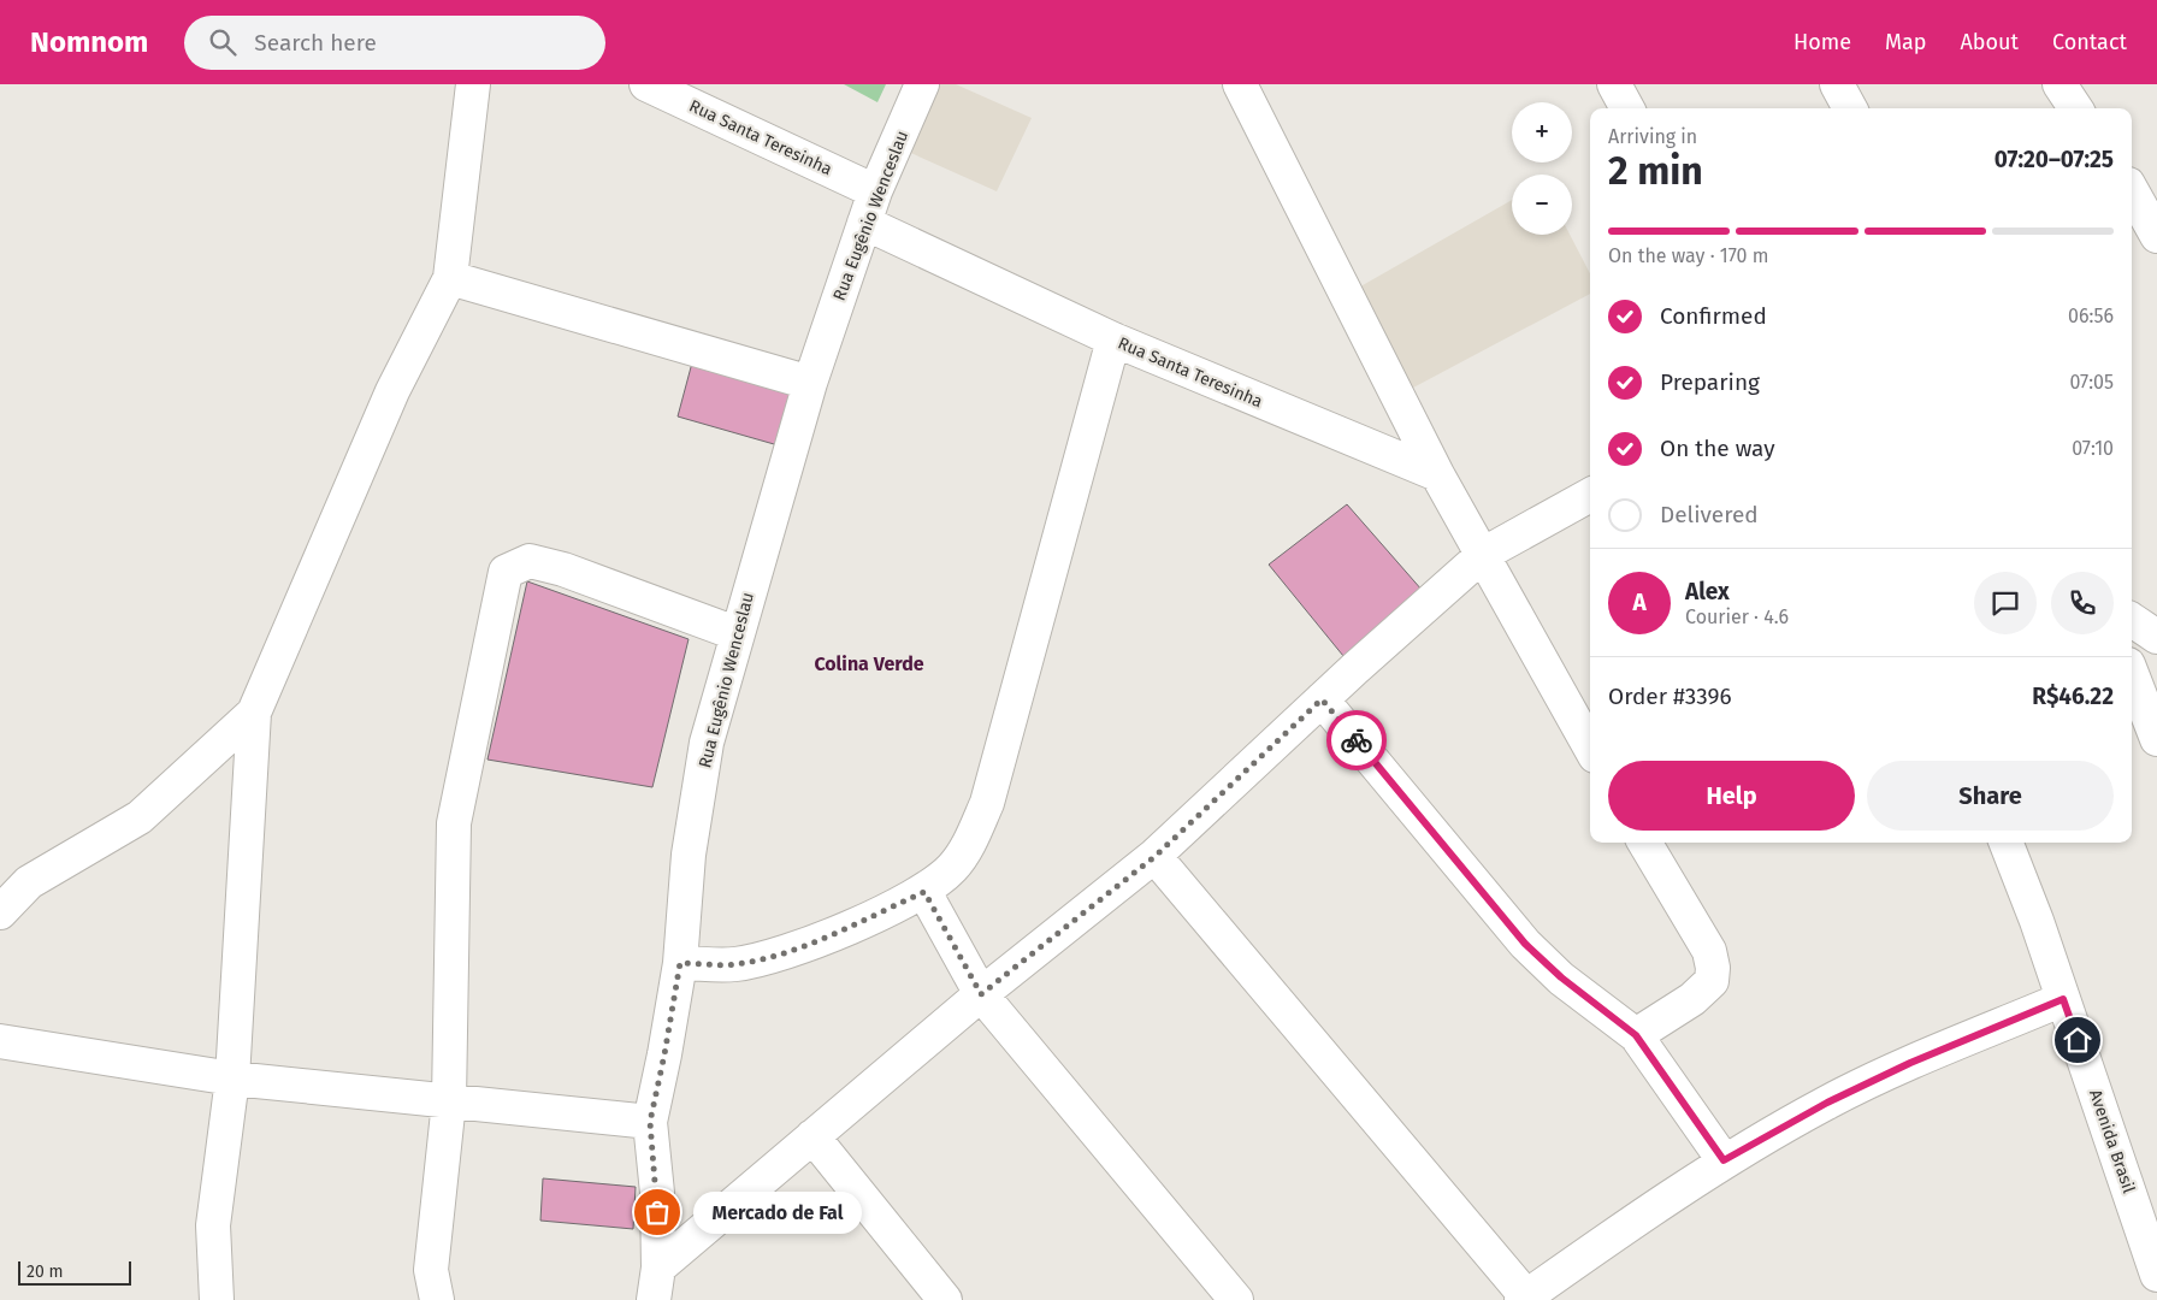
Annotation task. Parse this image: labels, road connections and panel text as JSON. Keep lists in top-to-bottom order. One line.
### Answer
{"streets":{"main road":["Rua Santa Teresinha","Rua Eugênio Wenceslau","Avenida Brasil"]},"crossings":[["Rua Santa Teresinha","Rua Eugênio Wenceslau"]],"districts":["Colina Verde"],"places":["Mercado de Fal"],"scale_bar":"20 m","page":{"header":"Nomnom","search":"Search here","nav":["Home","Map","About","Contact"],"map_buttons":["+","−"],"heading":["2 min","Arriving in","07:20–07:25"],"panel":["Alex","Courier · 4.6","Order #3396","R$46.22"],"bar":"On the way · 170 m","list":[["Confirmed","06:56"],["Preparing","07:05"],["On the way","07:10"],"Delivered"],"round":"A","buttons":["Help","Share"],"bubble":"Mercado de Fal","scale":"20 m"}}
